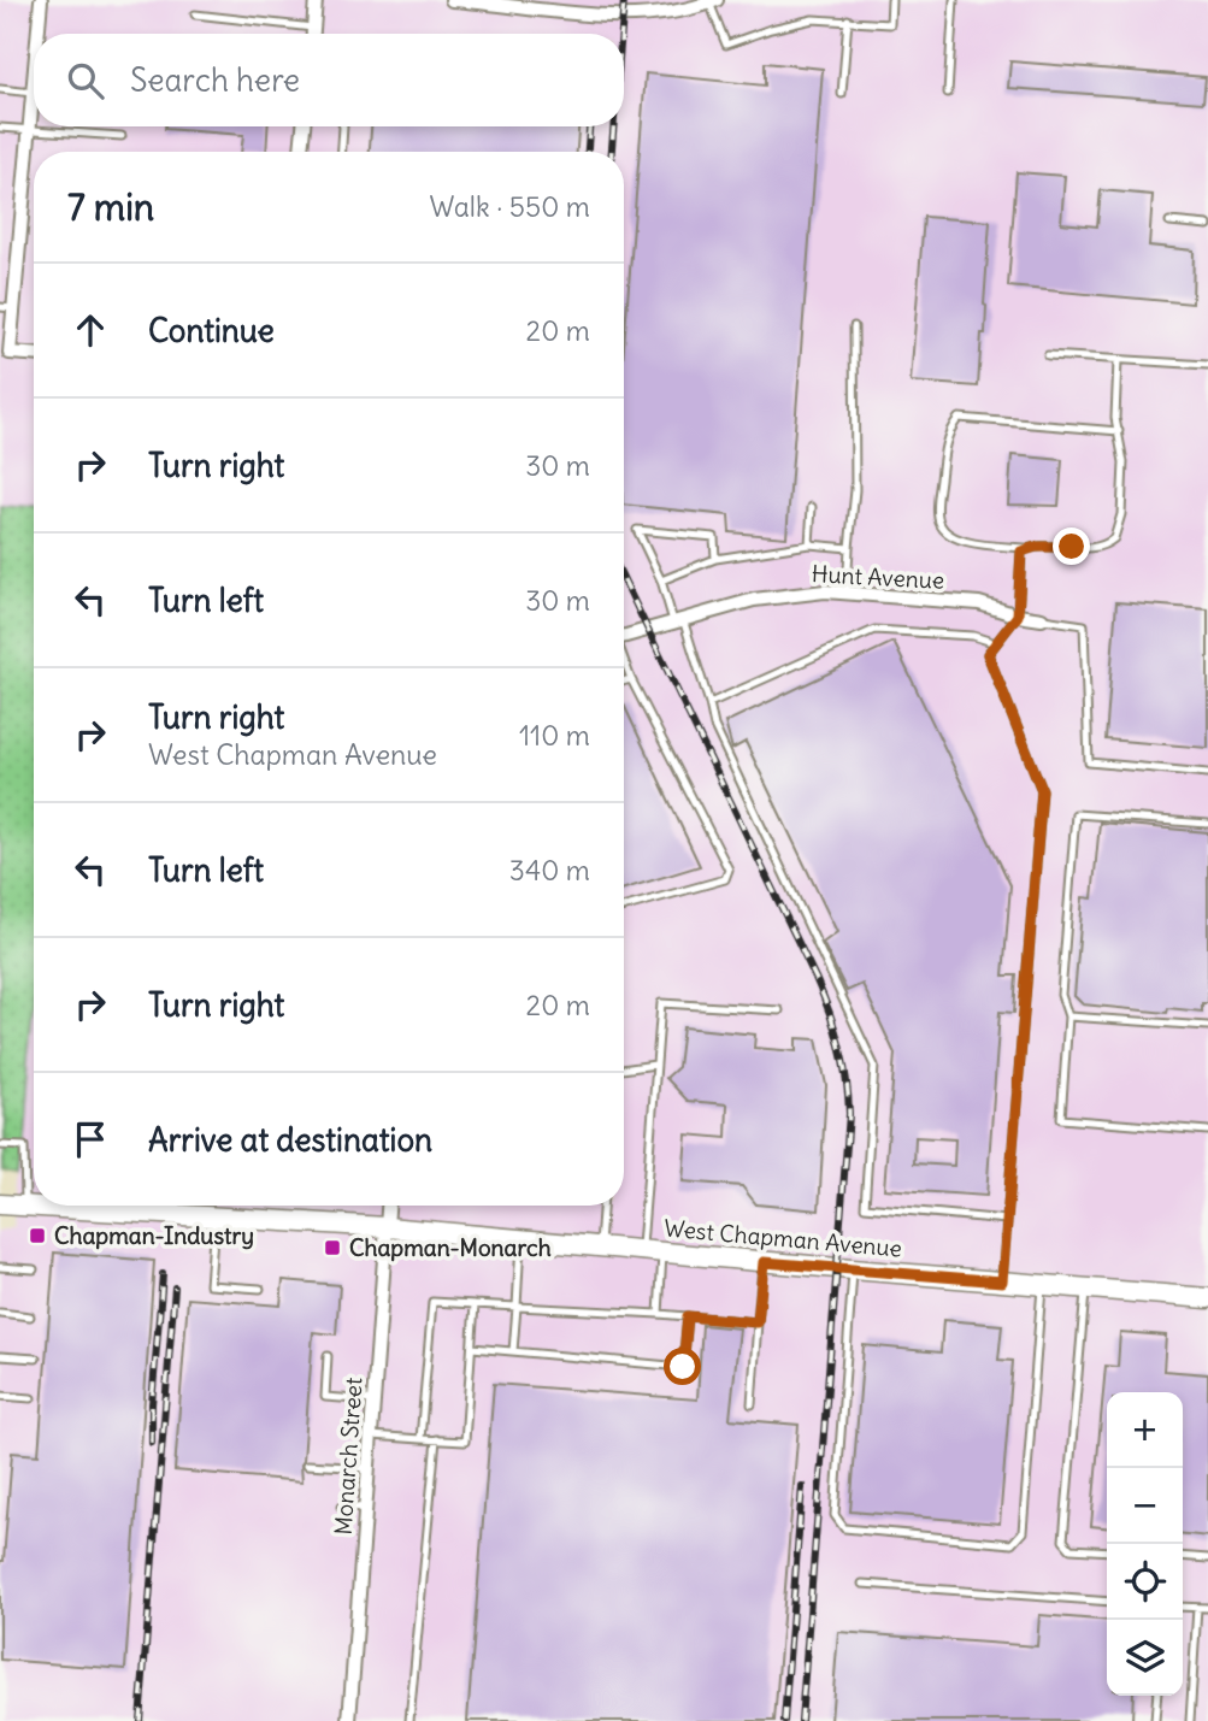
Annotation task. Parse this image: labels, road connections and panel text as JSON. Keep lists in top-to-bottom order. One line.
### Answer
{"streets":{"main road":["West Chapman Avenue"],"street":["Hunt Avenue","Monarch Street"]},"crossings":[["West Chapman Avenue","Monarch Street"]],"places":{"transit":["Chapman-Industry","Chapman-Monarch"]},"page":{"search":"Search here","heading":["7 min","Walk · 550 m"],"list":[["Continue","20 m"],["Turn right","30 m"],["Turn left","30 m"],["Turn right","West Chapman Avenue","110 m"],["Turn left","340 m"],["Turn right","20 m"],"Arrive at destination"],"map_buttons":["+","−"]}}
